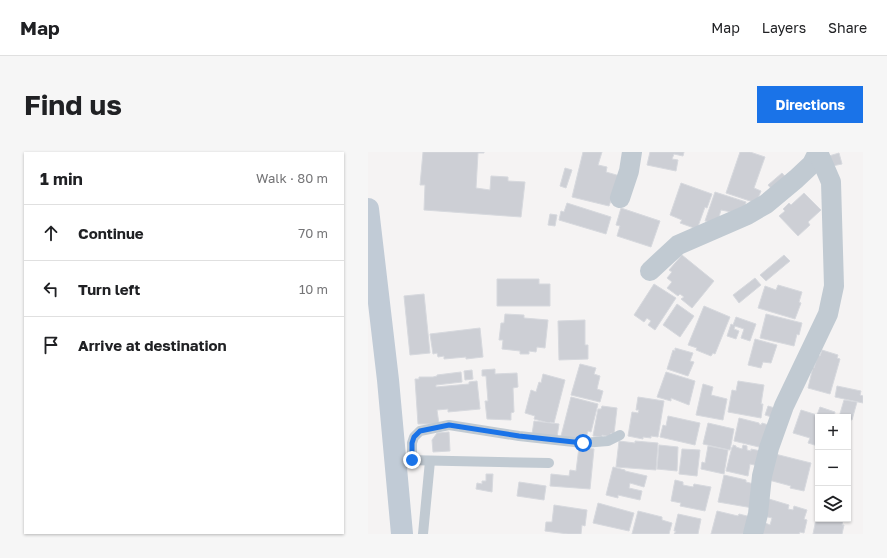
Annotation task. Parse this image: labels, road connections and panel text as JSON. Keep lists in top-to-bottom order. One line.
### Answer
{"page":{"header":"Map","nav":["Map","Layers","Share"],"buttons":"Directions","title":"Find us","heading":["1 min","Walk · 80 m"],"list":[["Continue","70 m"],["Turn left","10 m"],"Arrive at destination"],"map_buttons":["+","−"]}}
